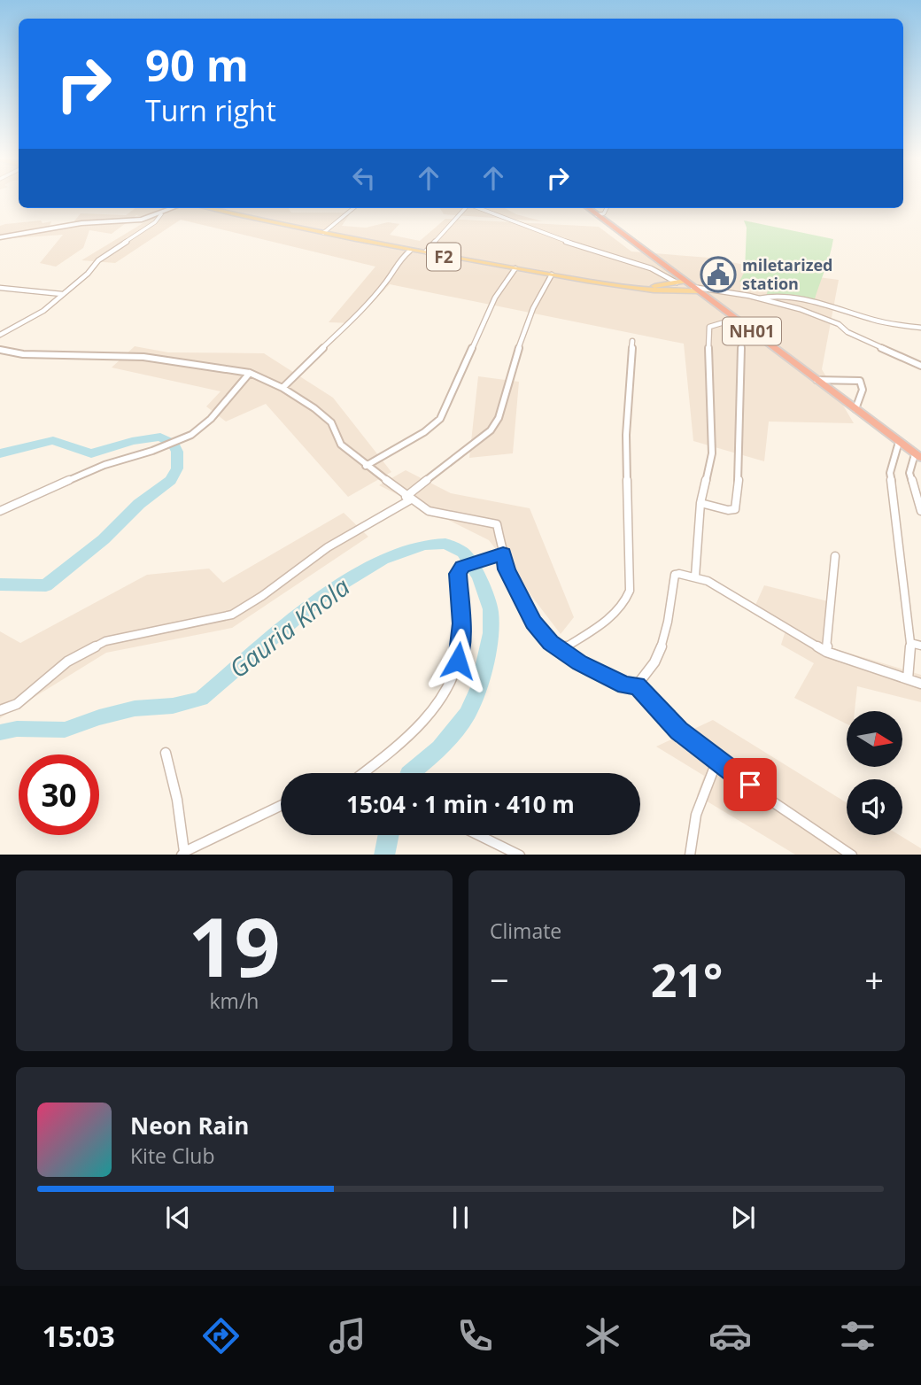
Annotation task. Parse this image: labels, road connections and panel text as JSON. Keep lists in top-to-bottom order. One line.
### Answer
{"streets":{"highway":["NH01"],"main road":["F2"]},"crossings":[["F2","NH01"]],"water":["Gauria Khola"],"places":{"public building":["miletarized station"]},"north":"right","page":{"turn":["90 m","Turn right"],"limit":"30","trip":"15:04 · 1 min · 410 m","tile":[["19","km/h"],"Climate"],"heat":["−","21°","+"],"song":["Neon Rain","Kite Club"],"tabs":"15:03"}}
